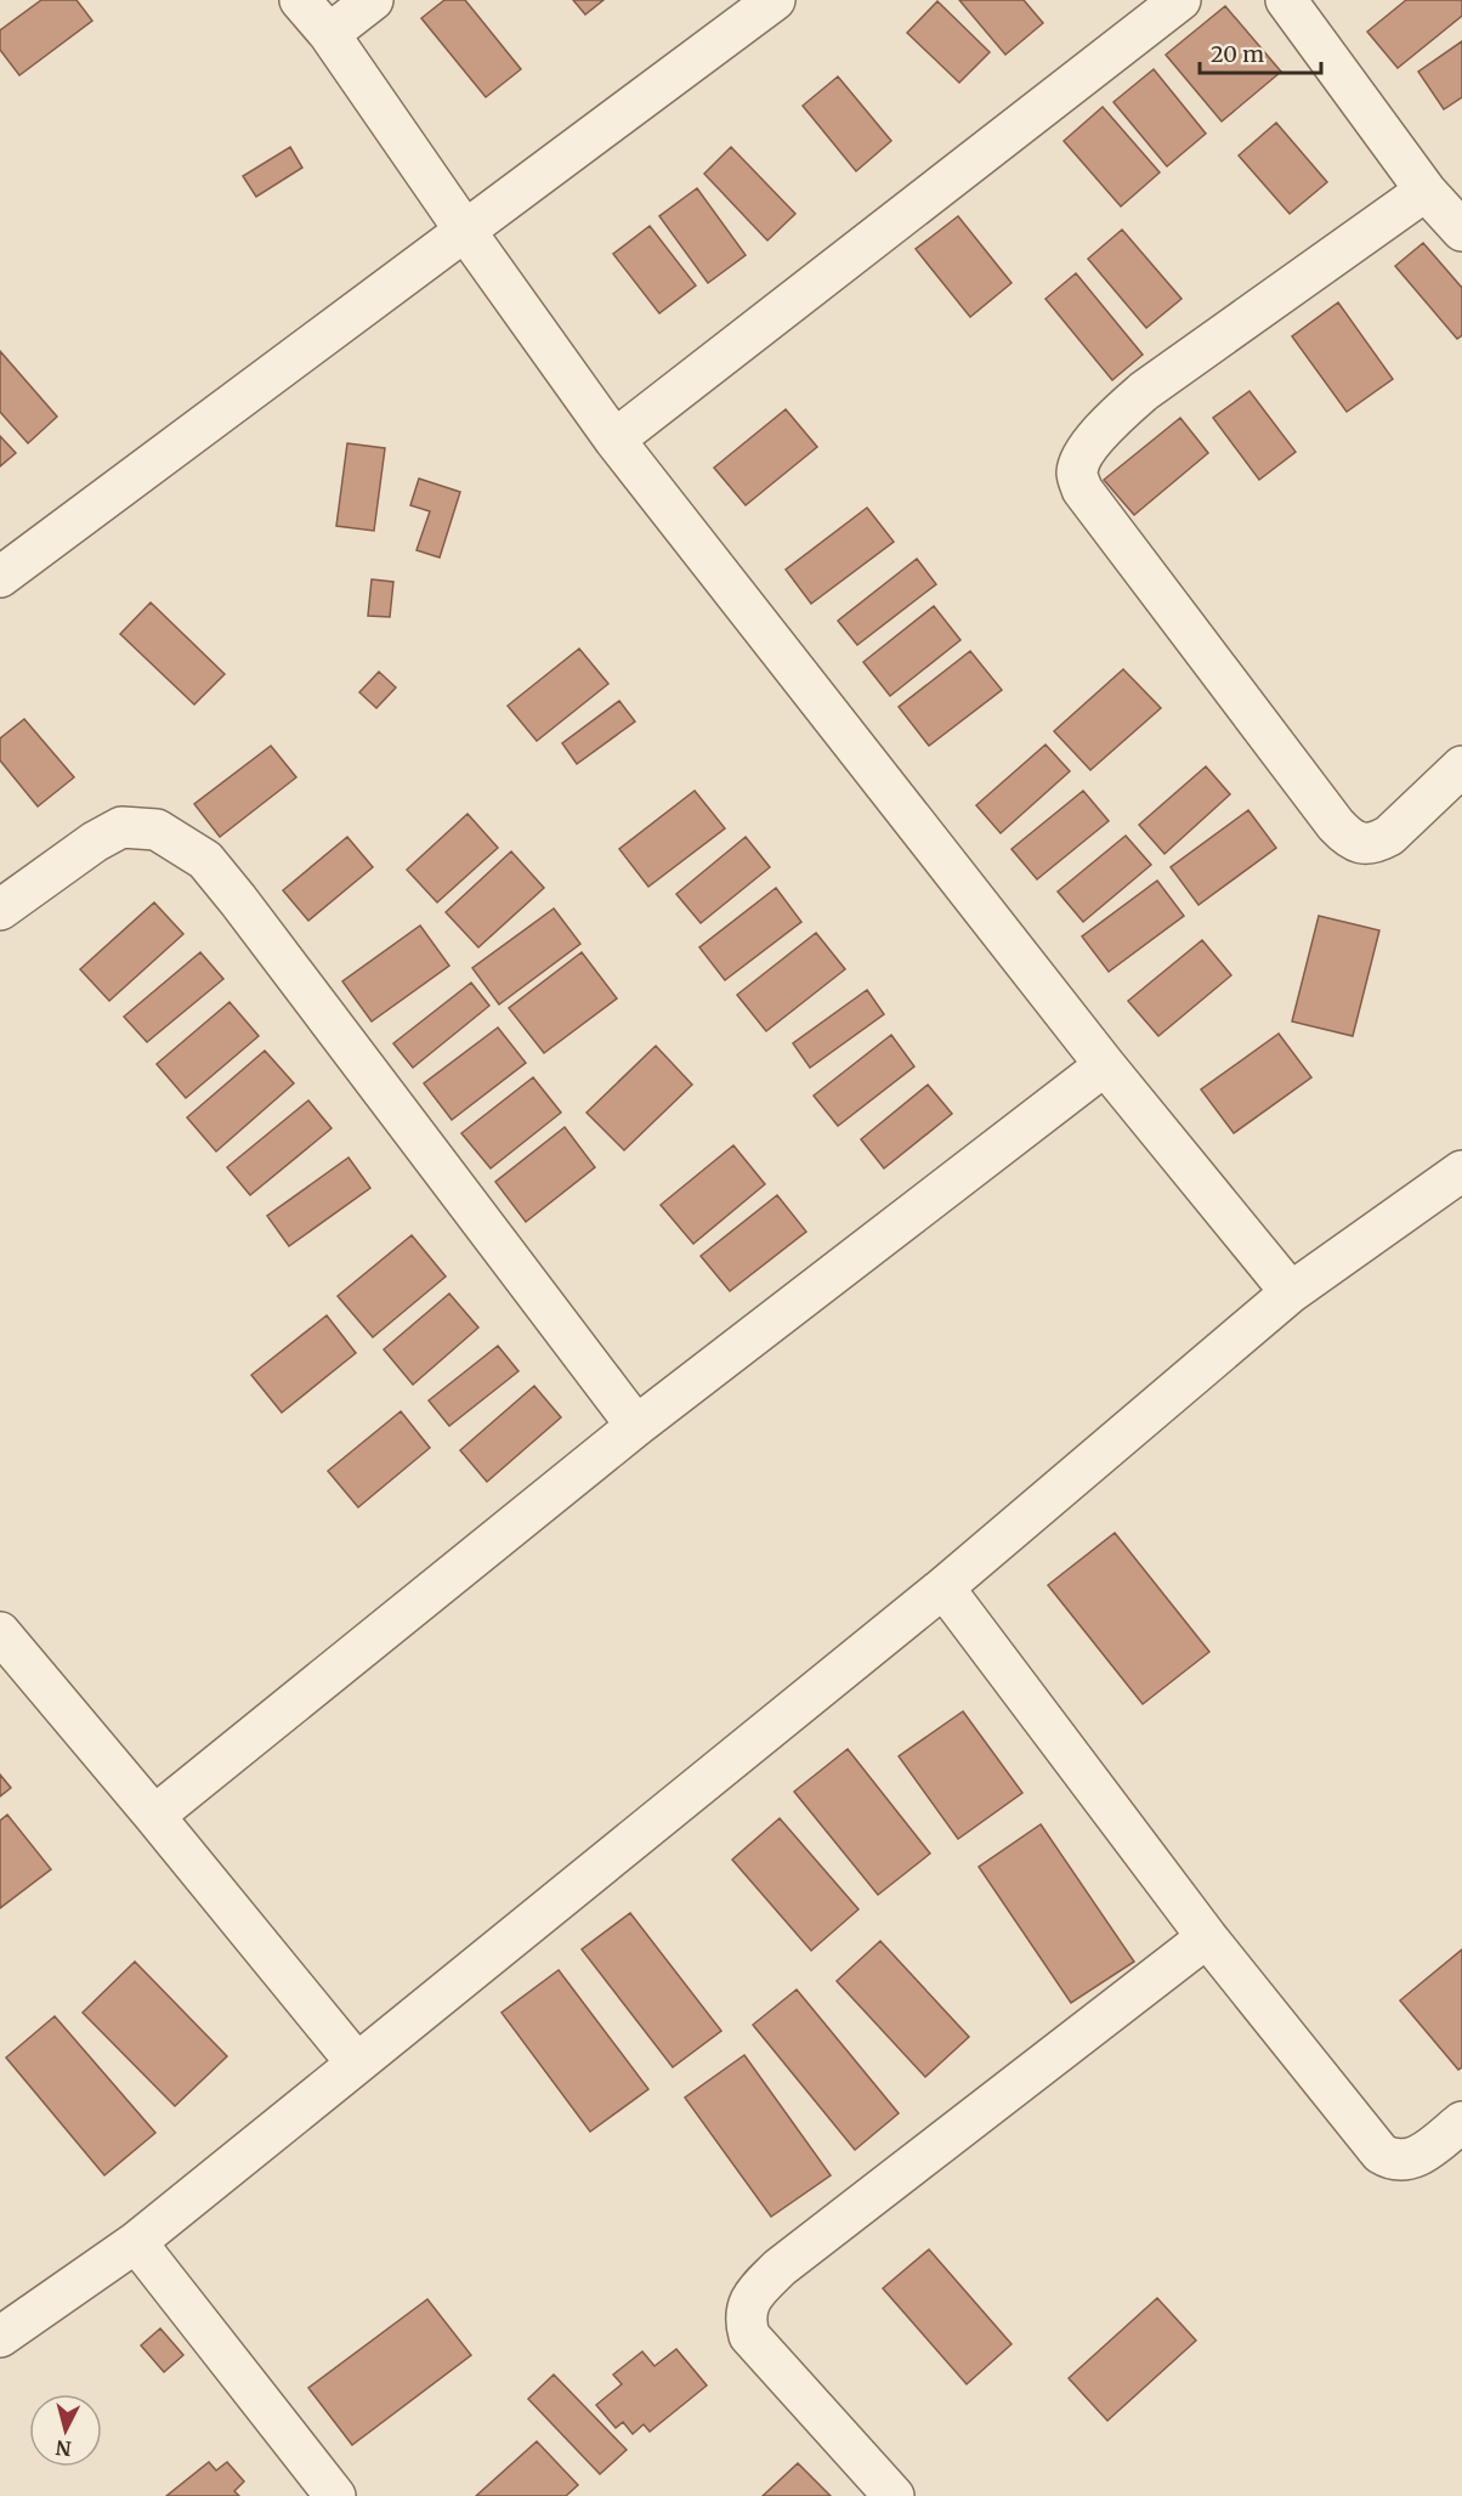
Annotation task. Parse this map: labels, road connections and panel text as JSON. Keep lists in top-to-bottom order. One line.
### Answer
{"scale_bar":"20 m","north":"bottom"}
